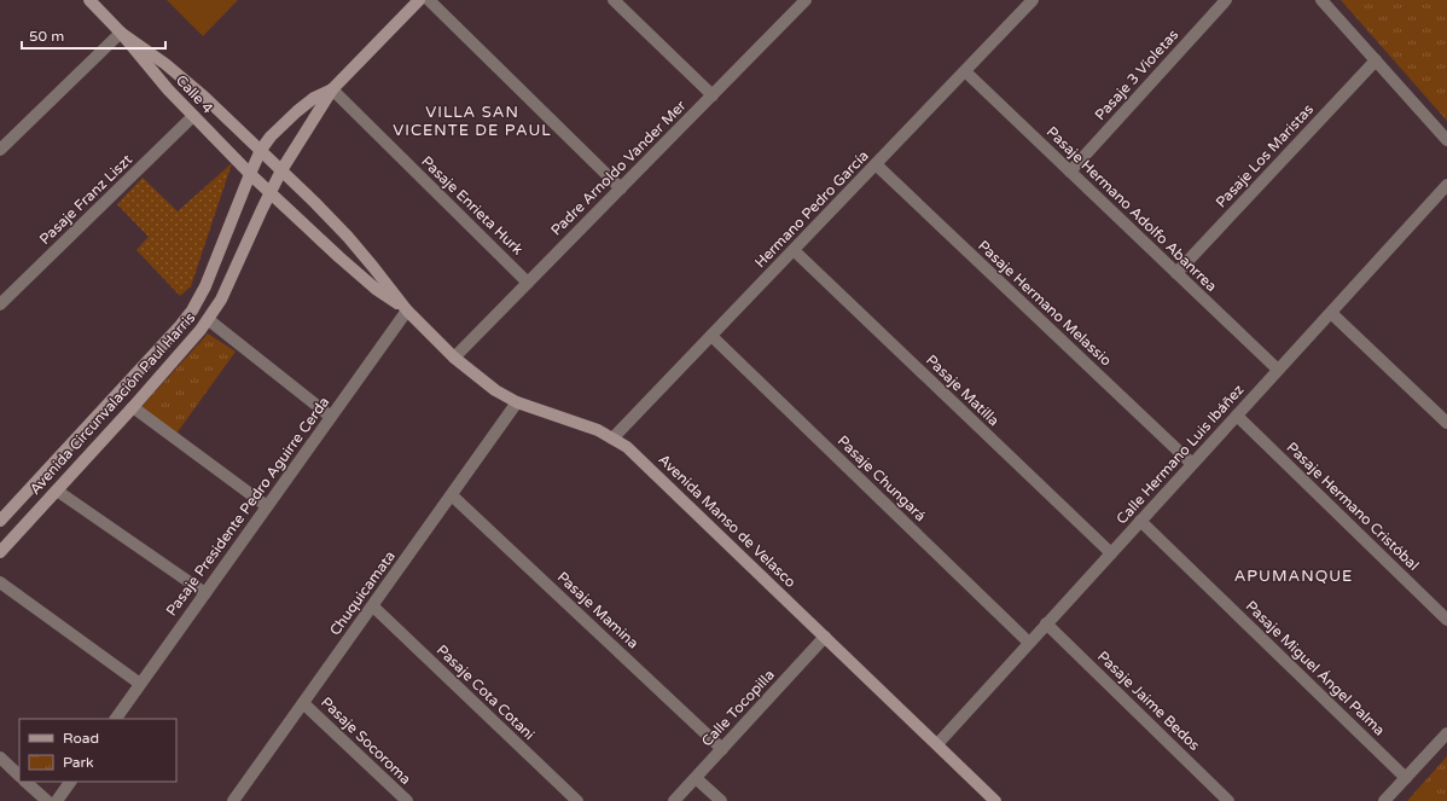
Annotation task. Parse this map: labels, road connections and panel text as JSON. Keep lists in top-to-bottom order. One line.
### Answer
{"streets":{"street":["Pasaje 3 Violetas","Calle 4","Pasaje Los Maristas","Padre Arnoldo Vander Mer","Pasaje Franz Liszt","Pasaje Enrieta Hurk","Hermano Pedro García","Pasaje Hermano Adolfo Abanrrea","Pasaje Hermano Melassio","Pasaje Matilla","Avenida Circunvalación Paul Harris","Calle Hermano Luis Ibáñez","Pasaje Chungará","Pasaje Presidente Pedro Aguirre Cerda","Pasaje Hermano Cristóbal","Avenida Manso de Velasco","Chuquicamata","Pasaje Mamina","Pasaje Miguel Ángel Palma","Pasaje Cota Cotani","Pasaje Jaime Bedos","Calle Tocopilla","Pasaje Socoroma"]},"crossings":[["Pasaje 3 Violetas","Pasaje Hermano Adolfo Abanrrea"],["Calle 4","Pasaje Franz Liszt"],["Calle 4","Avenida Circunvalación Paul Harris"],["Calle 4","Avenida Manso de Velasco"],["Pasaje Los Maristas","Pasaje Hermano Adolfo Abanrrea"],["Padre Arnoldo Vander Mer","Pasaje Enrieta Hurk"],["Padre Arnoldo Vander Mer","Avenida Manso de Velasco"],["Pasaje Enrieta Hurk","Avenida Circunvalación Paul Harris"],["Hermano Pedro García","Pasaje Hermano Adolfo Abanrrea"],["Hermano Pedro García","Pasaje Hermano Melassio"],["Hermano Pedro García","Pasaje Matilla"],["Hermano Pedro García","Pasaje Chungará"],["Hermano Pedro García","Avenida Manso de Velasco"],["Pasaje Hermano Adolfo Abanrrea","Calle Hermano Luis Ibáñez"],["Pasaje Hermano Melassio","Calle Hermano Luis Ibáñez"],["Pasaje Matilla","Calle Hermano Luis Ibáñez"],["Avenida Circunvalación Paul Harris","Avenida Manso de Velasco"],["Calle Hermano Luis Ibáñez","Pasaje Chungará"],["Calle Hermano Luis Ibáñez","Pasaje Hermano Cristóbal"],["Calle Hermano Luis Ibáñez","Avenida Manso de Velasco"],["Calle Hermano Luis Ibáñez","Pasaje Miguel Ángel Palma"],["Calle Hermano Luis Ibáñez","Pasaje Jaime Bedos"],["Pasaje Presidente Pedro Aguirre Cerda","Avenida Manso de Velasco"],["Avenida Manso de Velasco","Chuquicamata"],["Avenida Manso de Velasco","Calle Tocopilla"],["Chuquicamata","Pasaje Mamina"],["Chuquicamata","Pasaje Cota Cotani"],["Chuquicamata","Pasaje Socoroma"],["Pasaje Mamina","Calle Tocopilla"]],"districts":["VILLA SAN VICENTE DE PAUL","APUMANQUE"],"legend":["Road","Park"],"scale_bar":"50 m"}
